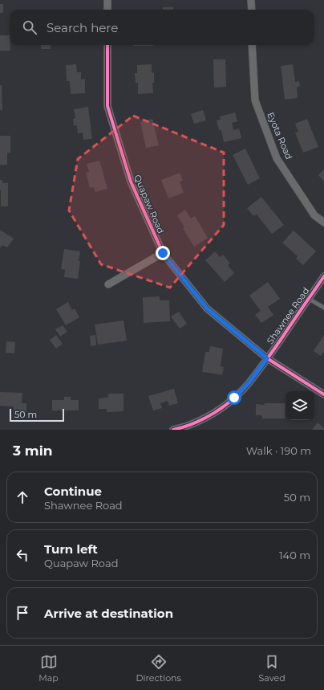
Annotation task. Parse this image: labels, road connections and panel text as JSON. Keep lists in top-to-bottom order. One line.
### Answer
{"streets":{"street":["Eyota Road","Quapaw Road","Shawnee Road"]},"crossings":[["Quapaw Road","Shawnee Road"]],"scale_bar":"50 m","page":{"search":"Search here","scale":"50 m","heading":["3 min","Walk · 190 m"],"list":[["Continue","Shawnee Road","50 m"],["Turn left","Quapaw Road","140 m"],"Arrive at destination"],"nav":["Map","Directions","Saved"]}}
